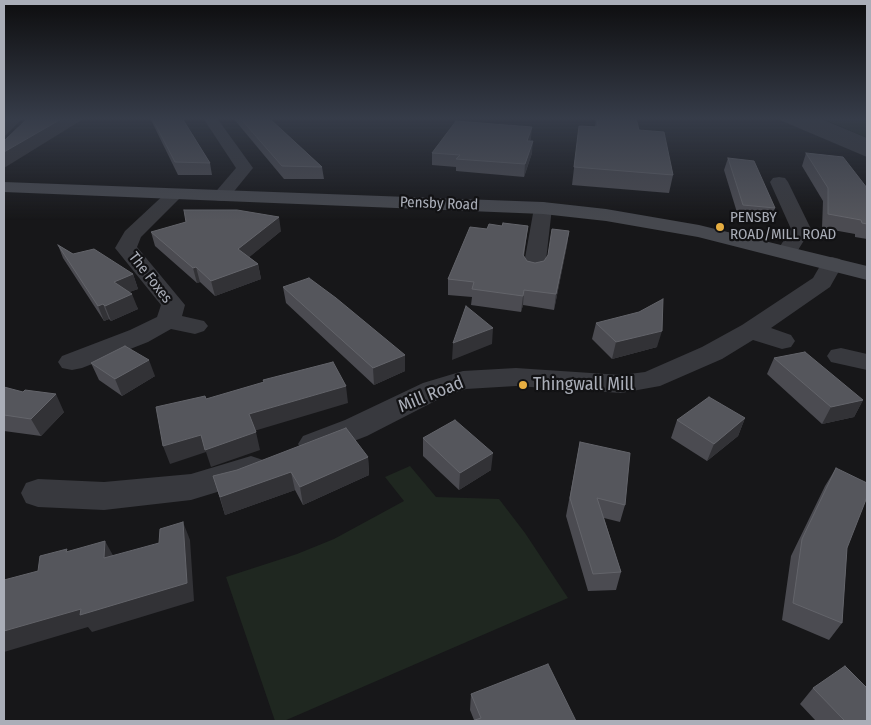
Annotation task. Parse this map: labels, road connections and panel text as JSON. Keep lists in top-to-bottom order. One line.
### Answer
{"streets":{"main road":["Pensby Road"],"street":["The Foxes","Mill Road"]},"crossings":[["Pensby Road","The Foxes"],["Pensby Road","Mill Road"]],"places":["PENSBY ROAD/MILL ROAD","Thingwall Mill"]}
